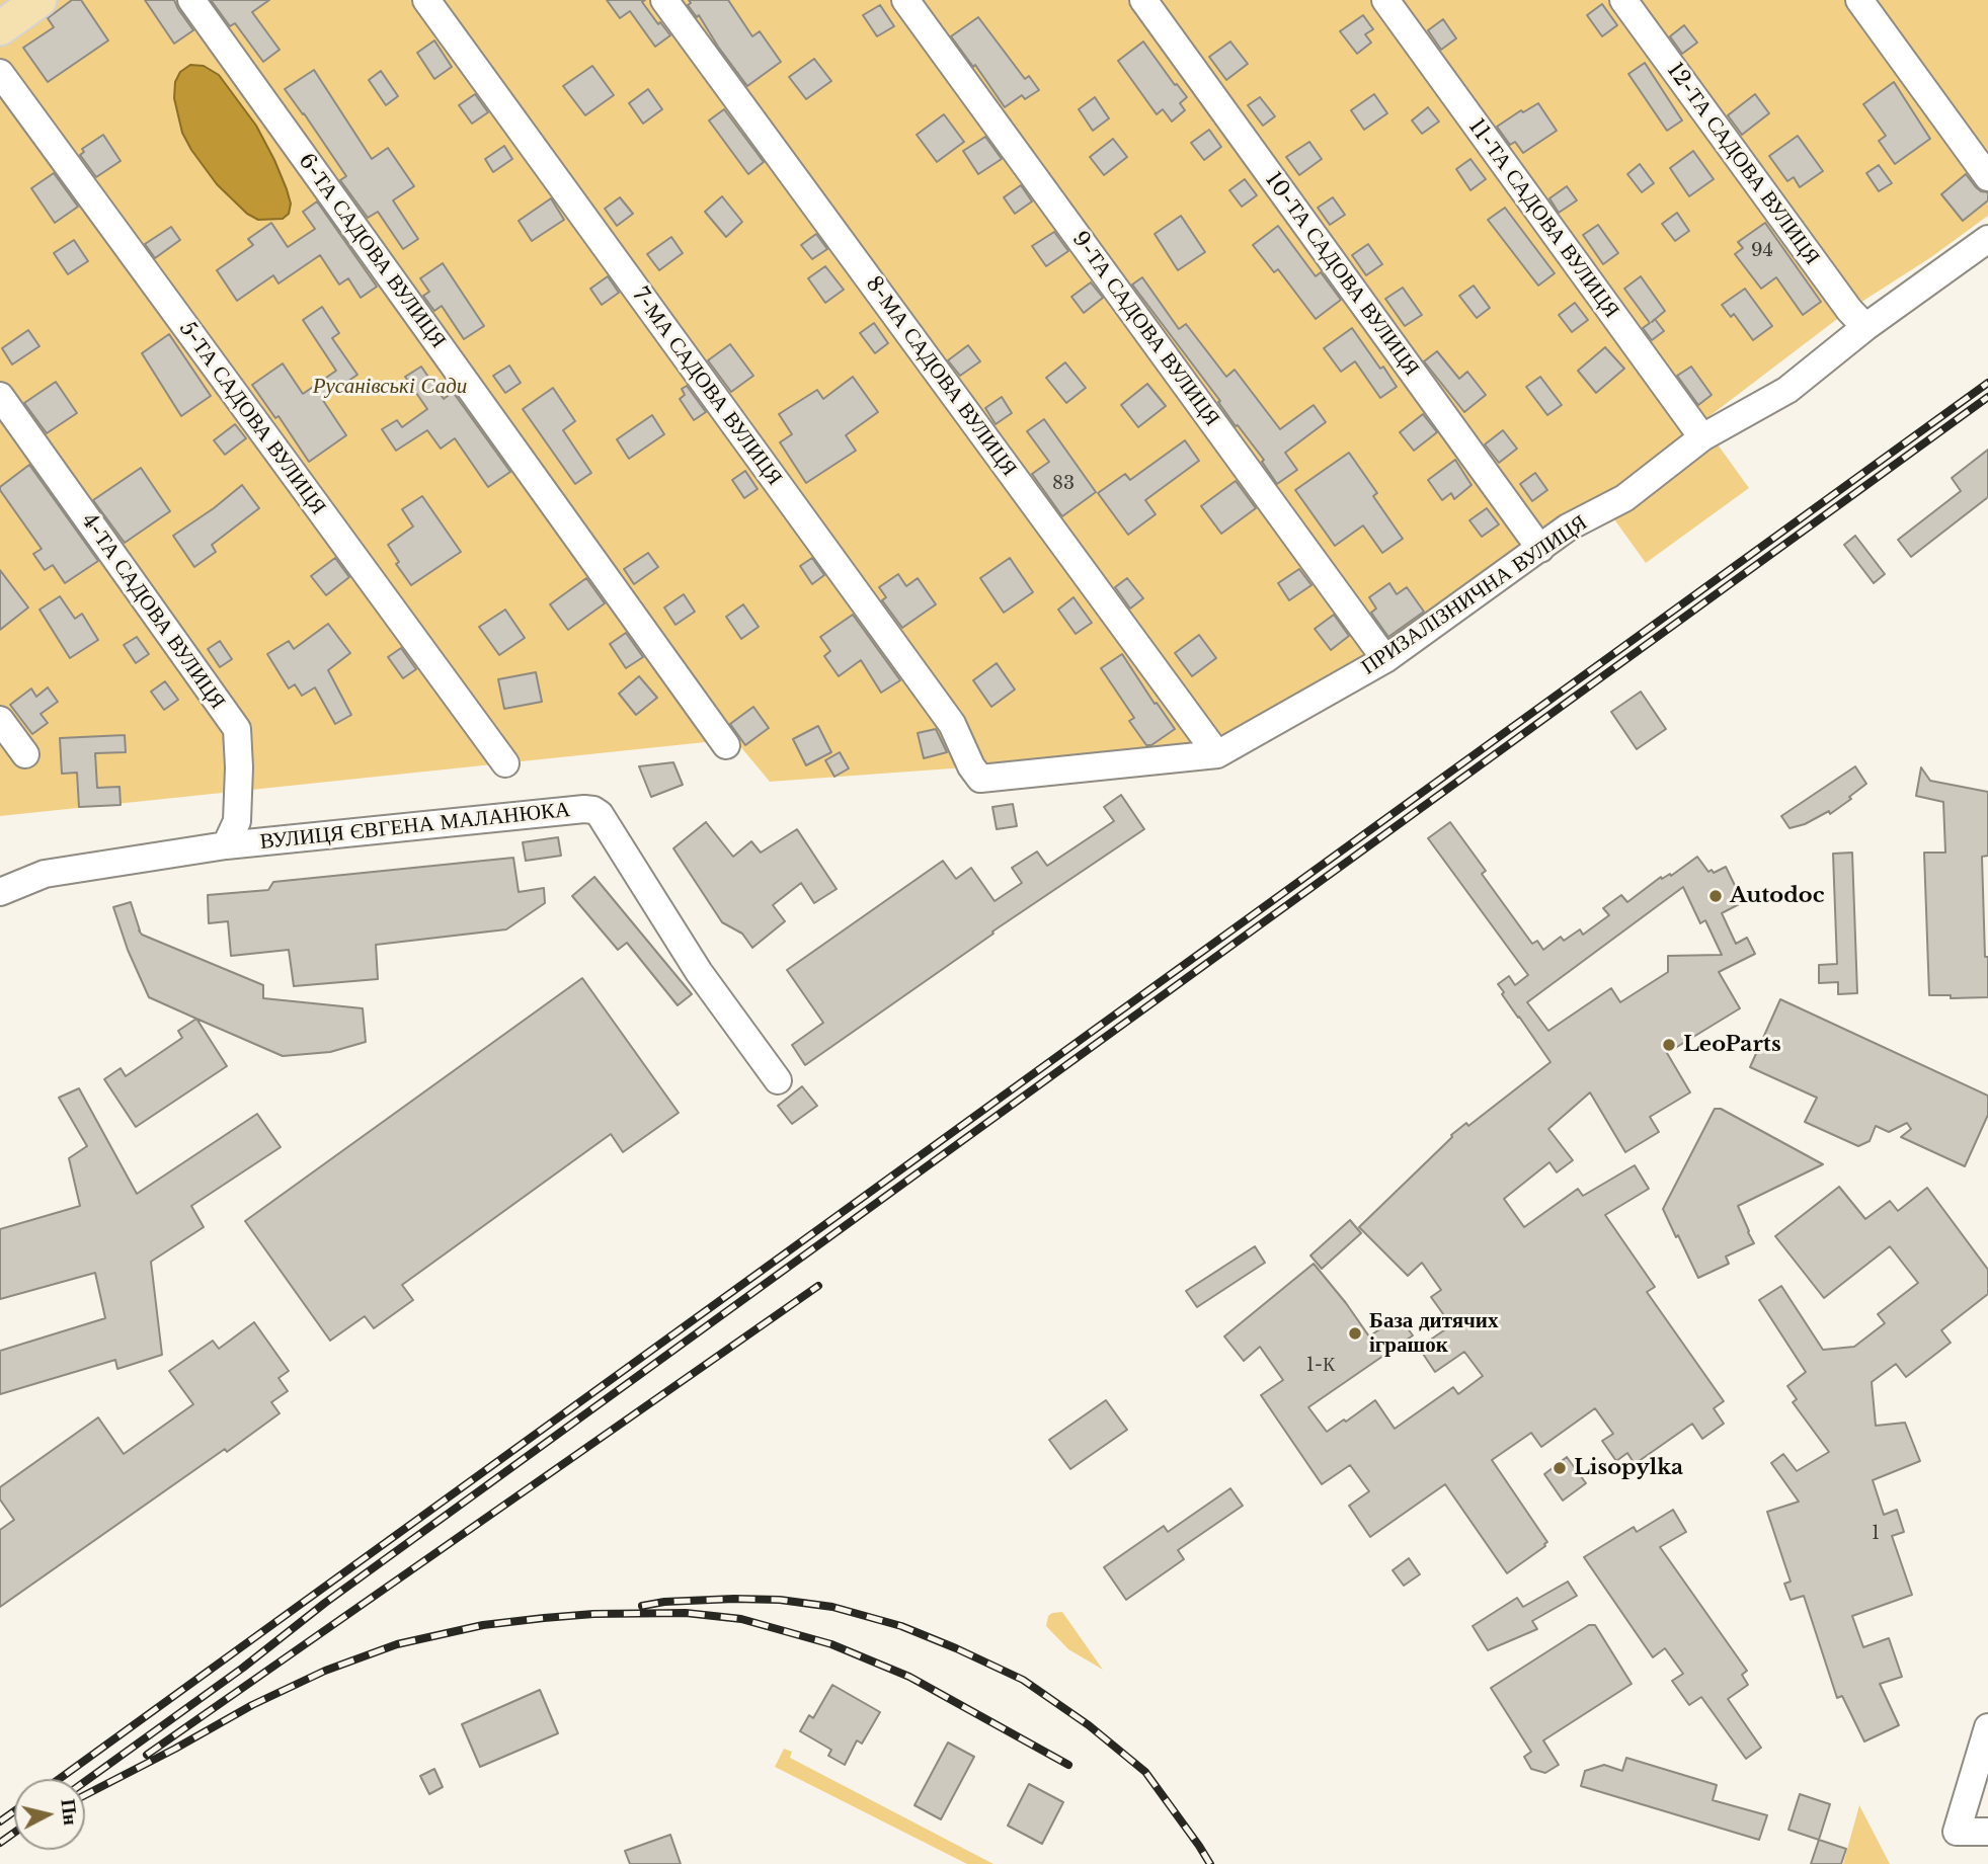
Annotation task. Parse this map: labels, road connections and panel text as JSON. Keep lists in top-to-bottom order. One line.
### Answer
{"streets":{"street":["12-ТА САДОВА ВУЛИЦЯ","11-ТА САДОВА ВУЛИЦЯ","6-ТА САДОВА ВУЛИЦЯ","10-ТА САДОВА ВУЛИЦЯ","9-ТА САДОВА ВУЛИЦЯ","8-МА САДОВА ВУЛИЦЯ","7-МА САДОВА ВУЛИЦЯ","5-ТА САДОВА ВУЛИЦЯ","ПРИЗАЛІЗНИЧНА ВУЛИЦЯ","4-ТА САДОВА ВУЛИЦЯ","ВУЛИЦЯ ЄВГЕНА МАЛАНЮКА"]},"crossings":[["12-ТА САДОВА ВУЛИЦЯ","ПРИЗАЛІЗНИЧНА ВУЛИЦЯ"],["11-ТА САДОВА ВУЛИЦЯ","ПРИЗАЛІЗНИЧНА ВУЛИЦЯ"],["10-ТА САДОВА ВУЛИЦЯ","ПРИЗАЛІЗНИЧНА ВУЛИЦЯ"],["9-ТА САДОВА ВУЛИЦЯ","ПРИЗАЛІЗНИЧНА ВУЛИЦЯ"],["8-МА САДОВА ВУЛИЦЯ","ПРИЗАЛІЗНИЧНА ВУЛИЦЯ"],["7-МА САДОВА ВУЛИЦЯ","ПРИЗАЛІЗНИЧНА ВУЛИЦЯ"],["4-ТА САДОВА ВУЛИЦЯ","ВУЛИЦЯ ЄВГЕНА МАЛАНЮКА"]],"parks":["Русанівські Сади"],"places":["Autodoc","LeoParts","База дитячих іграшок","Lisopylka"],"house_numbers":["94","83","1-К","1"],"north":"right"}
